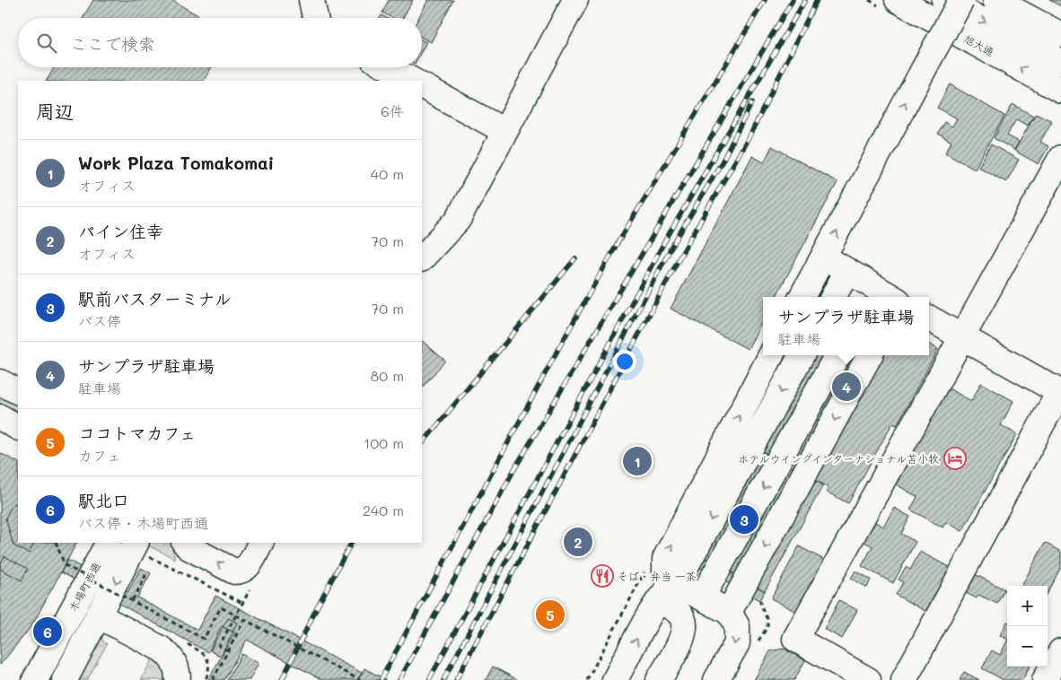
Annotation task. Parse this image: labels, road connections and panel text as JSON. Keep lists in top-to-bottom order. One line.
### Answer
{"streets":{"street":["旭大通","木場町西通"]},"places":{"hotel":["ホテルウイングインターナショナル苫小牧"],"restaurant":["そば・弁当 一茶"]},"page":{"search":"ここで検索","heading":["周辺","6件"],"list":[{"mark":"1","name":"Work Plaza Tomakomai","note":"オフィス","value":"40 m"},{"mark":"2","name":"パイン住幸","note":"オフィス","value":"70 m"},{"mark":"3","name":"駅前バスターミナル","note":"バス停","value":"70 m"},{"mark":"4","name":"サンプラザ駐車場","note":"駐車場","value":"80 m"},{"mark":"5","name":"ココトマカフェ","note":"カフェ","value":"100 m"},{"mark":"6","name":"駅北口","note":"バス停 · 木場町西通","value":"240 m"}],"popup":["サンプラザ駐車場","駐車場"],"pins":["4","1","3","2","5","6"],"map_buttons":["+","−"]}}
